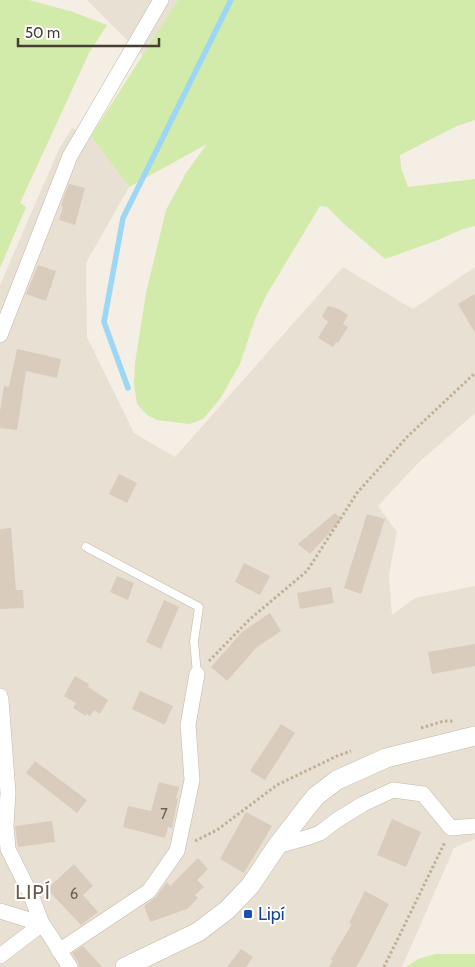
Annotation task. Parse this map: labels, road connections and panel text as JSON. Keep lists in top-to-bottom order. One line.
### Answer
{"districts":["LIPÍ"],"places":{"transit":["Lipí"]},"house_numbers":["7","6"],"scale_bar":"50 m"}
